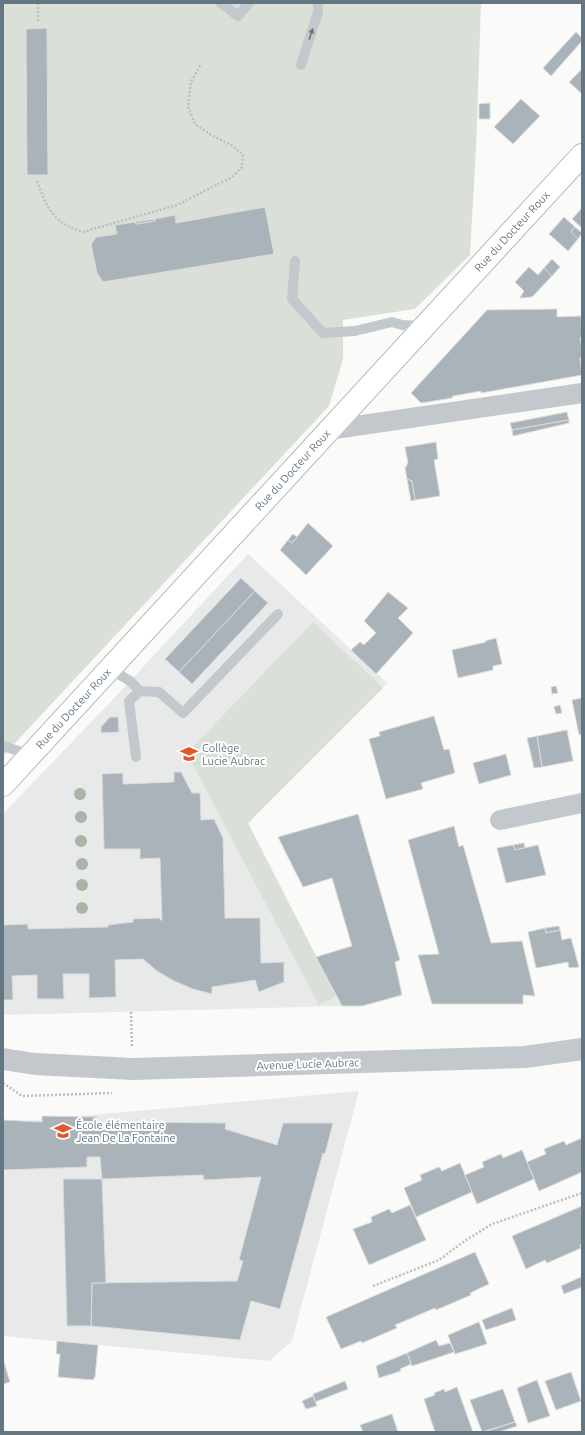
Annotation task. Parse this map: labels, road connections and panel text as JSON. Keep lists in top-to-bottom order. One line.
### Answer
{"streets":{"main road":["Rue du Docteur Roux"],"street":["Avenue Lucie Aubrac"]},"places":{"school or university":["Collège Lucie Aubrac","École élémentaire Jean De La Fontaine"]}}
